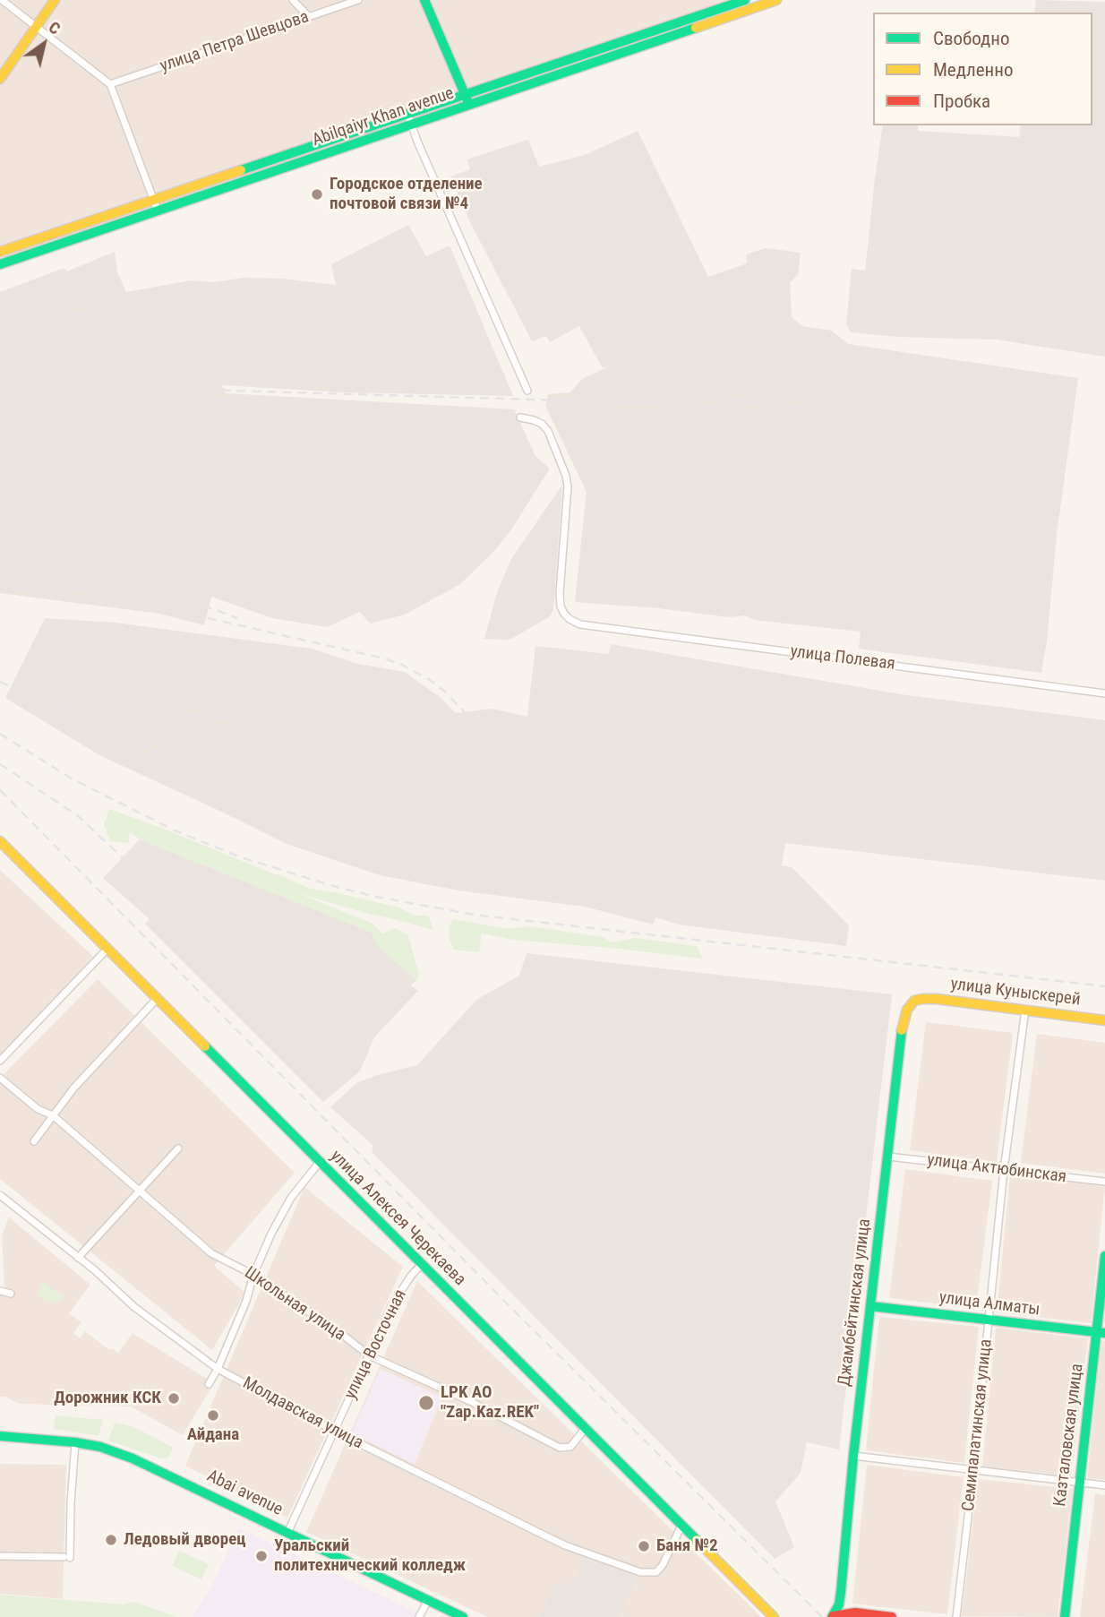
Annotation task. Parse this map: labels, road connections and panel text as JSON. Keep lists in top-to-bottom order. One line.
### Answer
{"streets":{"street":["улица Петра Шевцова","Abilqaiyr Khan avenue","улица Полевая","улица Куныскерей","улица Актюбинская","улица Алексея Черекаева","Джамбейтинская улица","Школьная улица","улица Алматы","улица Восточная","Молдавская улица","Семипалатинская улица","Казталовская улица","Abai avenue"]},"crossings":[["улица Куныскерей","Джамбейтинская улица"],["улица Куныскерей","Семипалатинская улица"],["улица Актюбинская","Джамбейтинская улица"],["улица Актюбинская","Семипалатинская улица"],["улица Алексея Черекаева","Школьная улица"],["улица Алексея Черекаева","улица Восточная"],["улица Алексея Черекаева","Молдавская улица"],["Джамбейтинская улица","улица Алматы"],["Школьная улица","улица Восточная"],["улица Алматы","Семипалатинская улица"],["улица Алматы","Казталовская улица"],["улица Восточная","Молдавская улица"],["улица Восточная","Abai avenue"]],"places":["Городское отделение почтовой связи №4","Дорожник КСК","LPK AO \"Zap.Kaz.REK\"","Айдана","Ледовый дворец","Баня №2","Уральский политехнический колледж"],"legend":["Свободно","Медленно","Пробка"],"north":"top right"}
